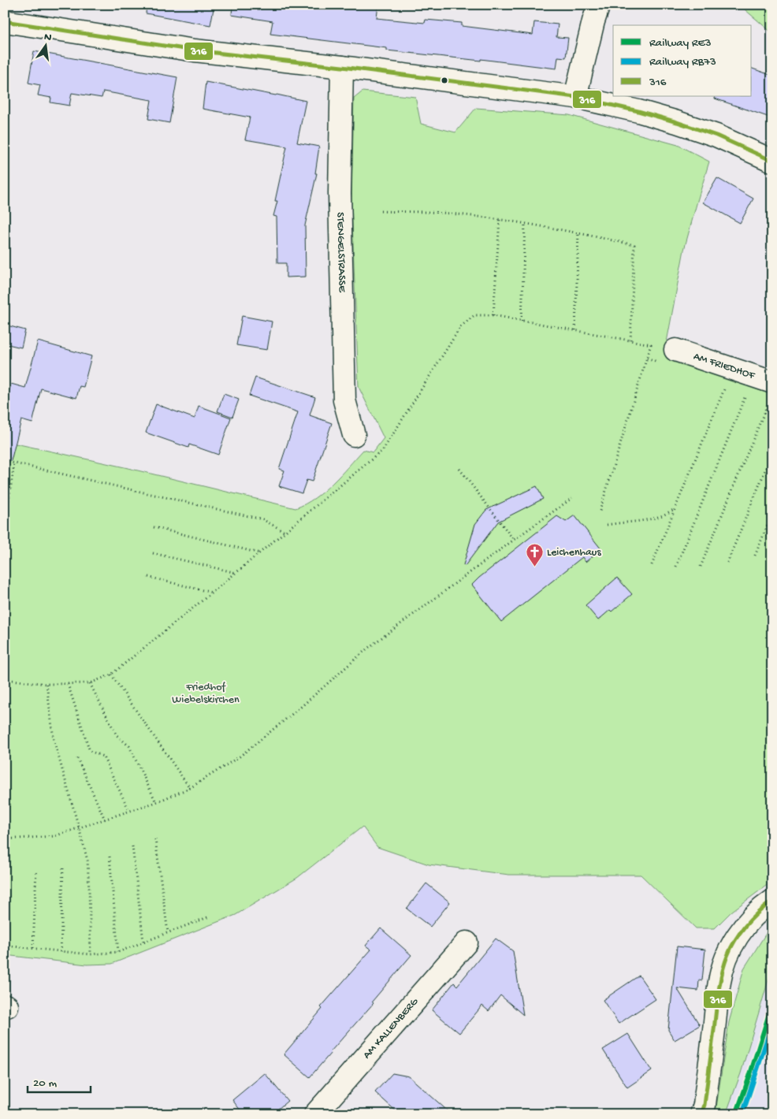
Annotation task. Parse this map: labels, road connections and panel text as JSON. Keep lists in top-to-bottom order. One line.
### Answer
{"streets":{"street":["STENGELSTRASSE","AM FRIEDHOF","AM KALLENBERG"]},"parks":["Friedhof Wiebelskirchen"],"places":{"church":["Leichenhaus"]},"lines":["transit line 316","rail line RE3","rail line RB73"],"legend":["Railway RE3","Railway RB73","316"],"scale_bar":"20 m","north":"top"}
